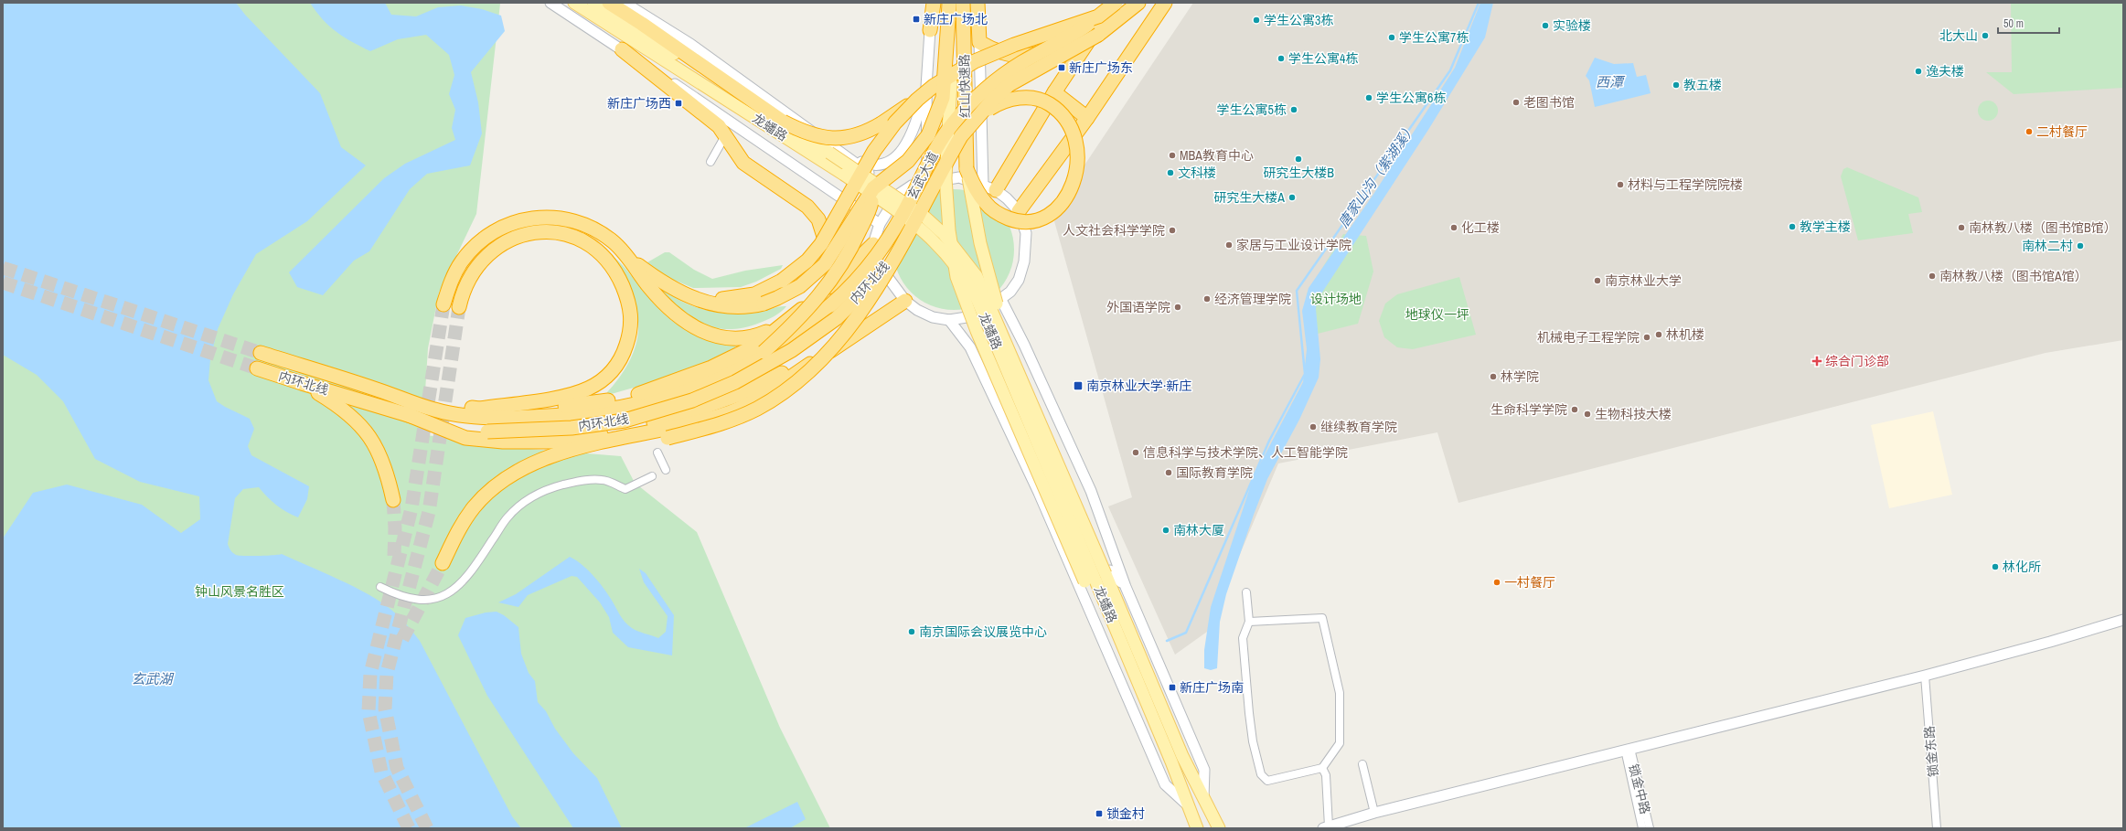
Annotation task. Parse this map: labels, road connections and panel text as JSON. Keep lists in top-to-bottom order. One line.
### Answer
{"streets":{"highway":["红山快速路","玄武大道","内环北线"],"main road":["龙蟠路"],"street":["锁金东路","锁金中路"]},"crossings":[["玄武大道","内环北线"]],"water":["西潭","唐家山沟（紫湖溪）","玄武湖"],"parks":["设计场地","地球仪一坪","钟山风景名胜区"],"places":{"transit":["新庄广场北","新庄广场东","新庄广场西","南京林业大学·新庄","新庄广场南","锁金村"],"other":["学生公寓3栋","实验楼","北大山","学生公寓7栋","学生公寓4栋","逸夫楼","教五楼","学生公寓6栋","老图书馆","学生公寓5栋","二村餐厅","MBA教育中心","研究生大楼B","文科楼","材料与工程学院院楼","研究生大楼A","教学主楼","化工楼","南林教八楼（图书馆B馆）","人文社会科学学院","家居与工业设计学院","南林二村","南林教八楼（图书馆A馆）","南京林业大学","经济管理学院","外国语学院","林机楼","机械电子工程学院","林学院","生命科学学院","生物科技大楼","继续教育学院","信息科学与技术学院、人工智能学院","国际教育学院","南林大厦","林化所","一村餐厅","南京国际会议展览中心"],"health":["综合门诊部"]},"scale_bar":"50 m"}
